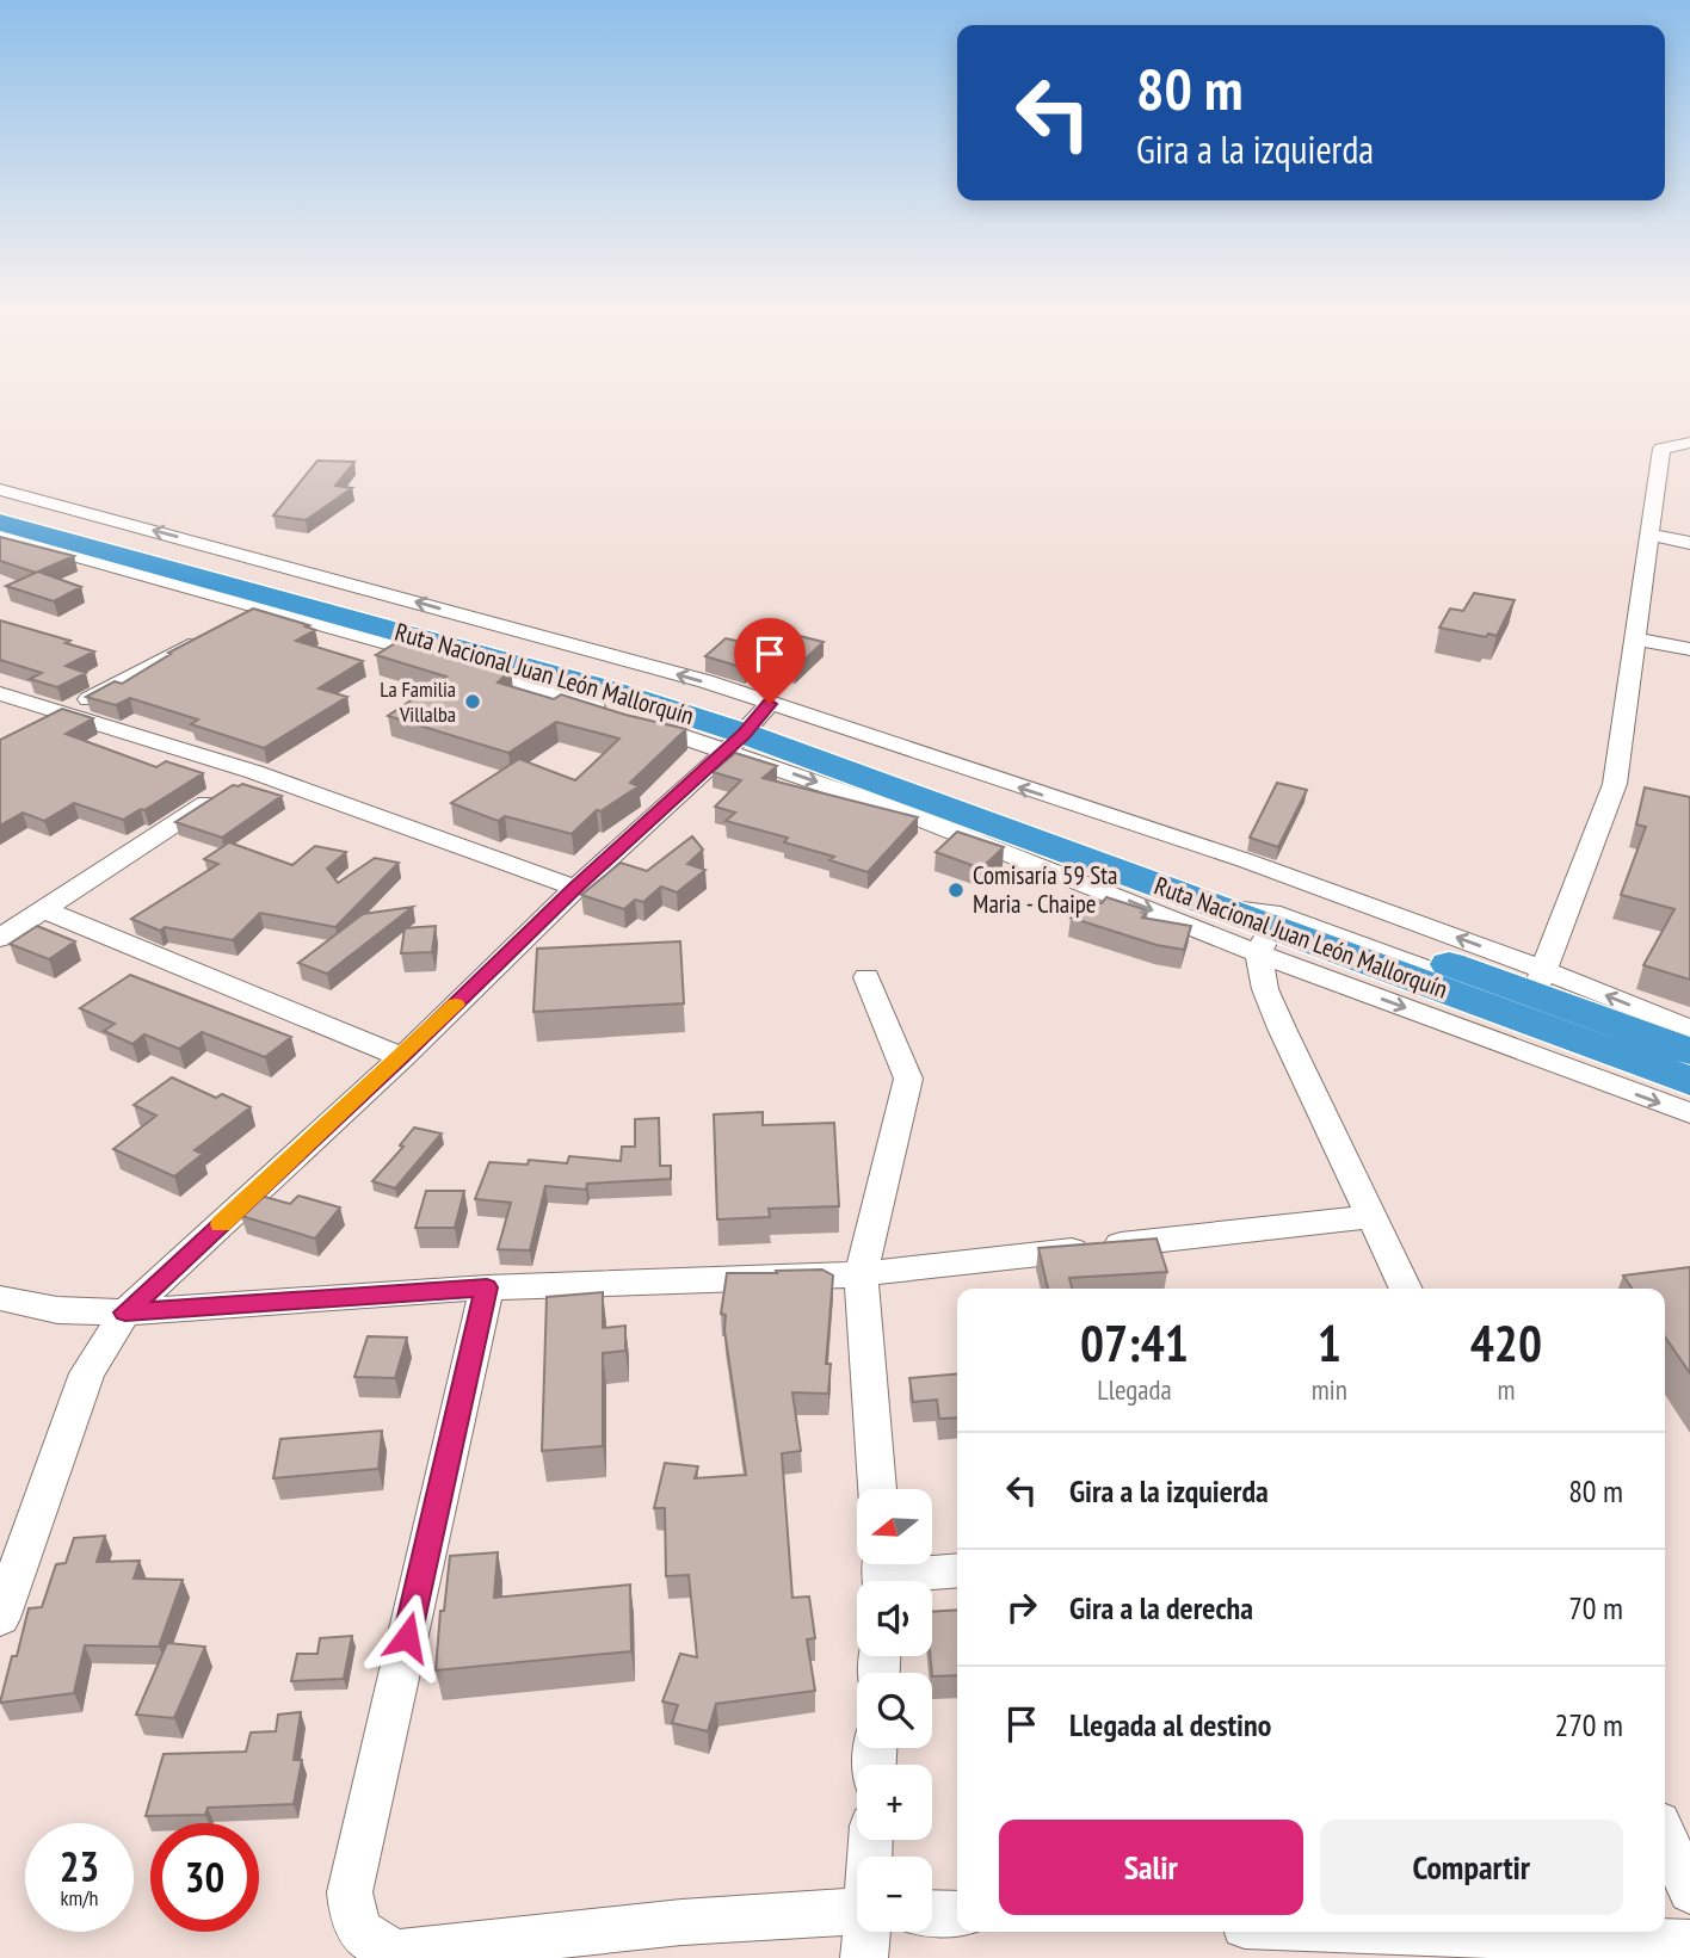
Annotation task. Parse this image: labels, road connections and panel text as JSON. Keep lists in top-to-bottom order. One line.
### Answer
{"streets":{"highway":["Ruta Nacional Juan León Mallorquín"]},"places":["La Familia Villalba","Comisaría 59 Sta Maria - Chaipe"],"north":"left","page":{"turn":["80 m","Gira a la izquierda"],"eta":["07:41","Llegada","1","min","420","m"],"list":[{"name":"Gira a la izquierda","value":"80 m"},{"name":"Gira a la derecha","value":"70 m"},{"name":"Llegada al destino","value":"270 m"}],"map_buttons":["+","−"],"buttons":["Salir","Compartir"],"speed":"23 km/h","limit":"30"}}
